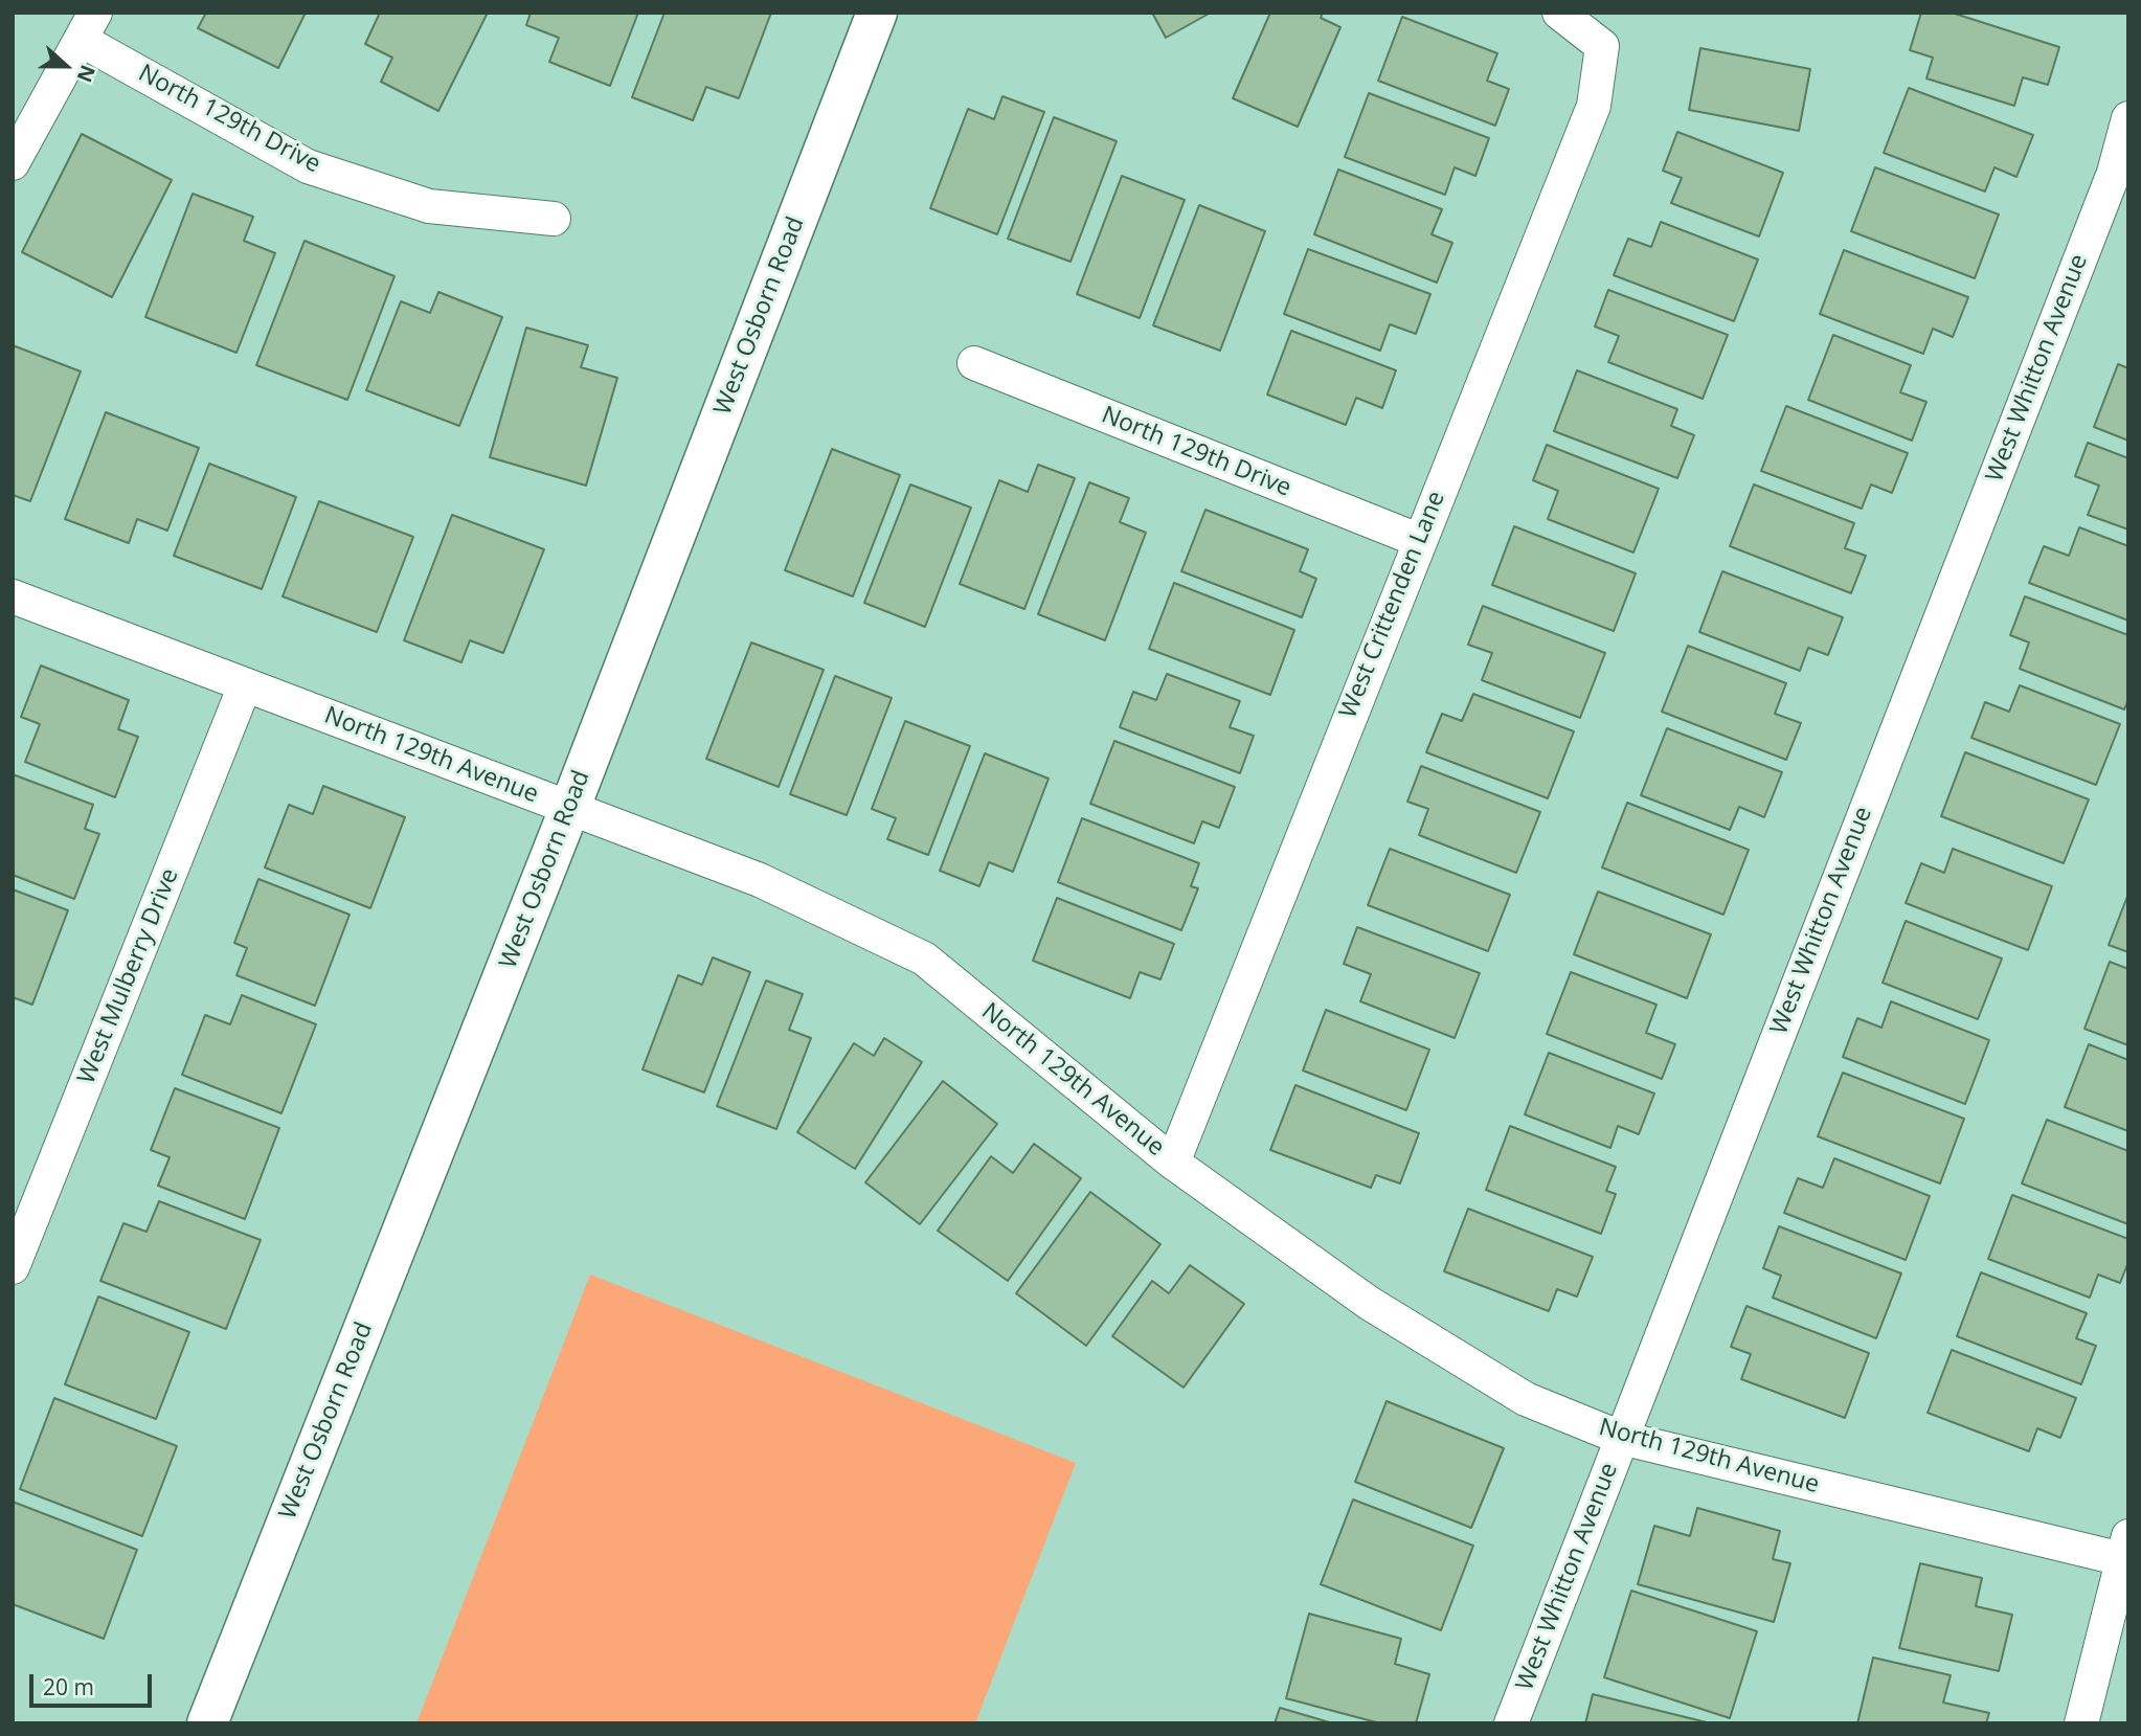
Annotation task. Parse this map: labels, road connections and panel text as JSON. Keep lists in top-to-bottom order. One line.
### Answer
{"streets":{"street":["North 129th Drive","West Osborn Road","West Whitton Avenue","West Crittenden Lane","North 129th Avenue","West Mulberry Drive"]},"crossings":[["North 129th Drive","West Crittenden Lane"],["West Osborn Road","North 129th Avenue"],["West Whitton Avenue","North 129th Avenue"],["West Crittenden Lane","North 129th Avenue"],["North 129th Avenue","West Mulberry Drive"]],"scale_bar":"20 m","north":"right"}
